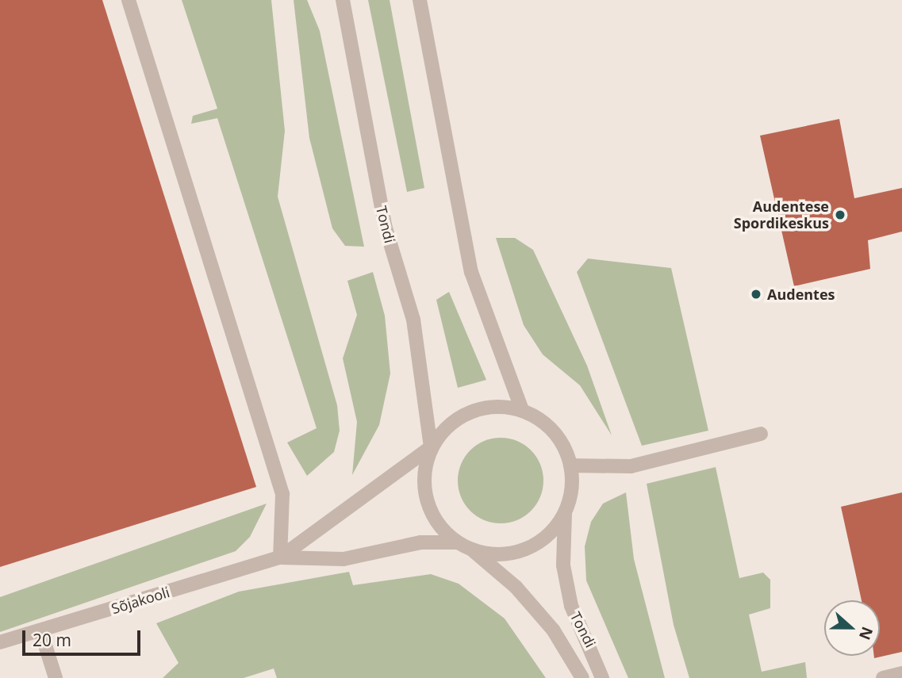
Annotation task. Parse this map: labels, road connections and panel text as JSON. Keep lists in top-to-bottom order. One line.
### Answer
{"streets":{"street":["Tondi","Sõjakooli"]},"crossings":[["Tondi","Sõjakooli"]],"places":["Audentese Spordikeskus","Audentes"],"scale_bar":"20 m","north":"right"}
